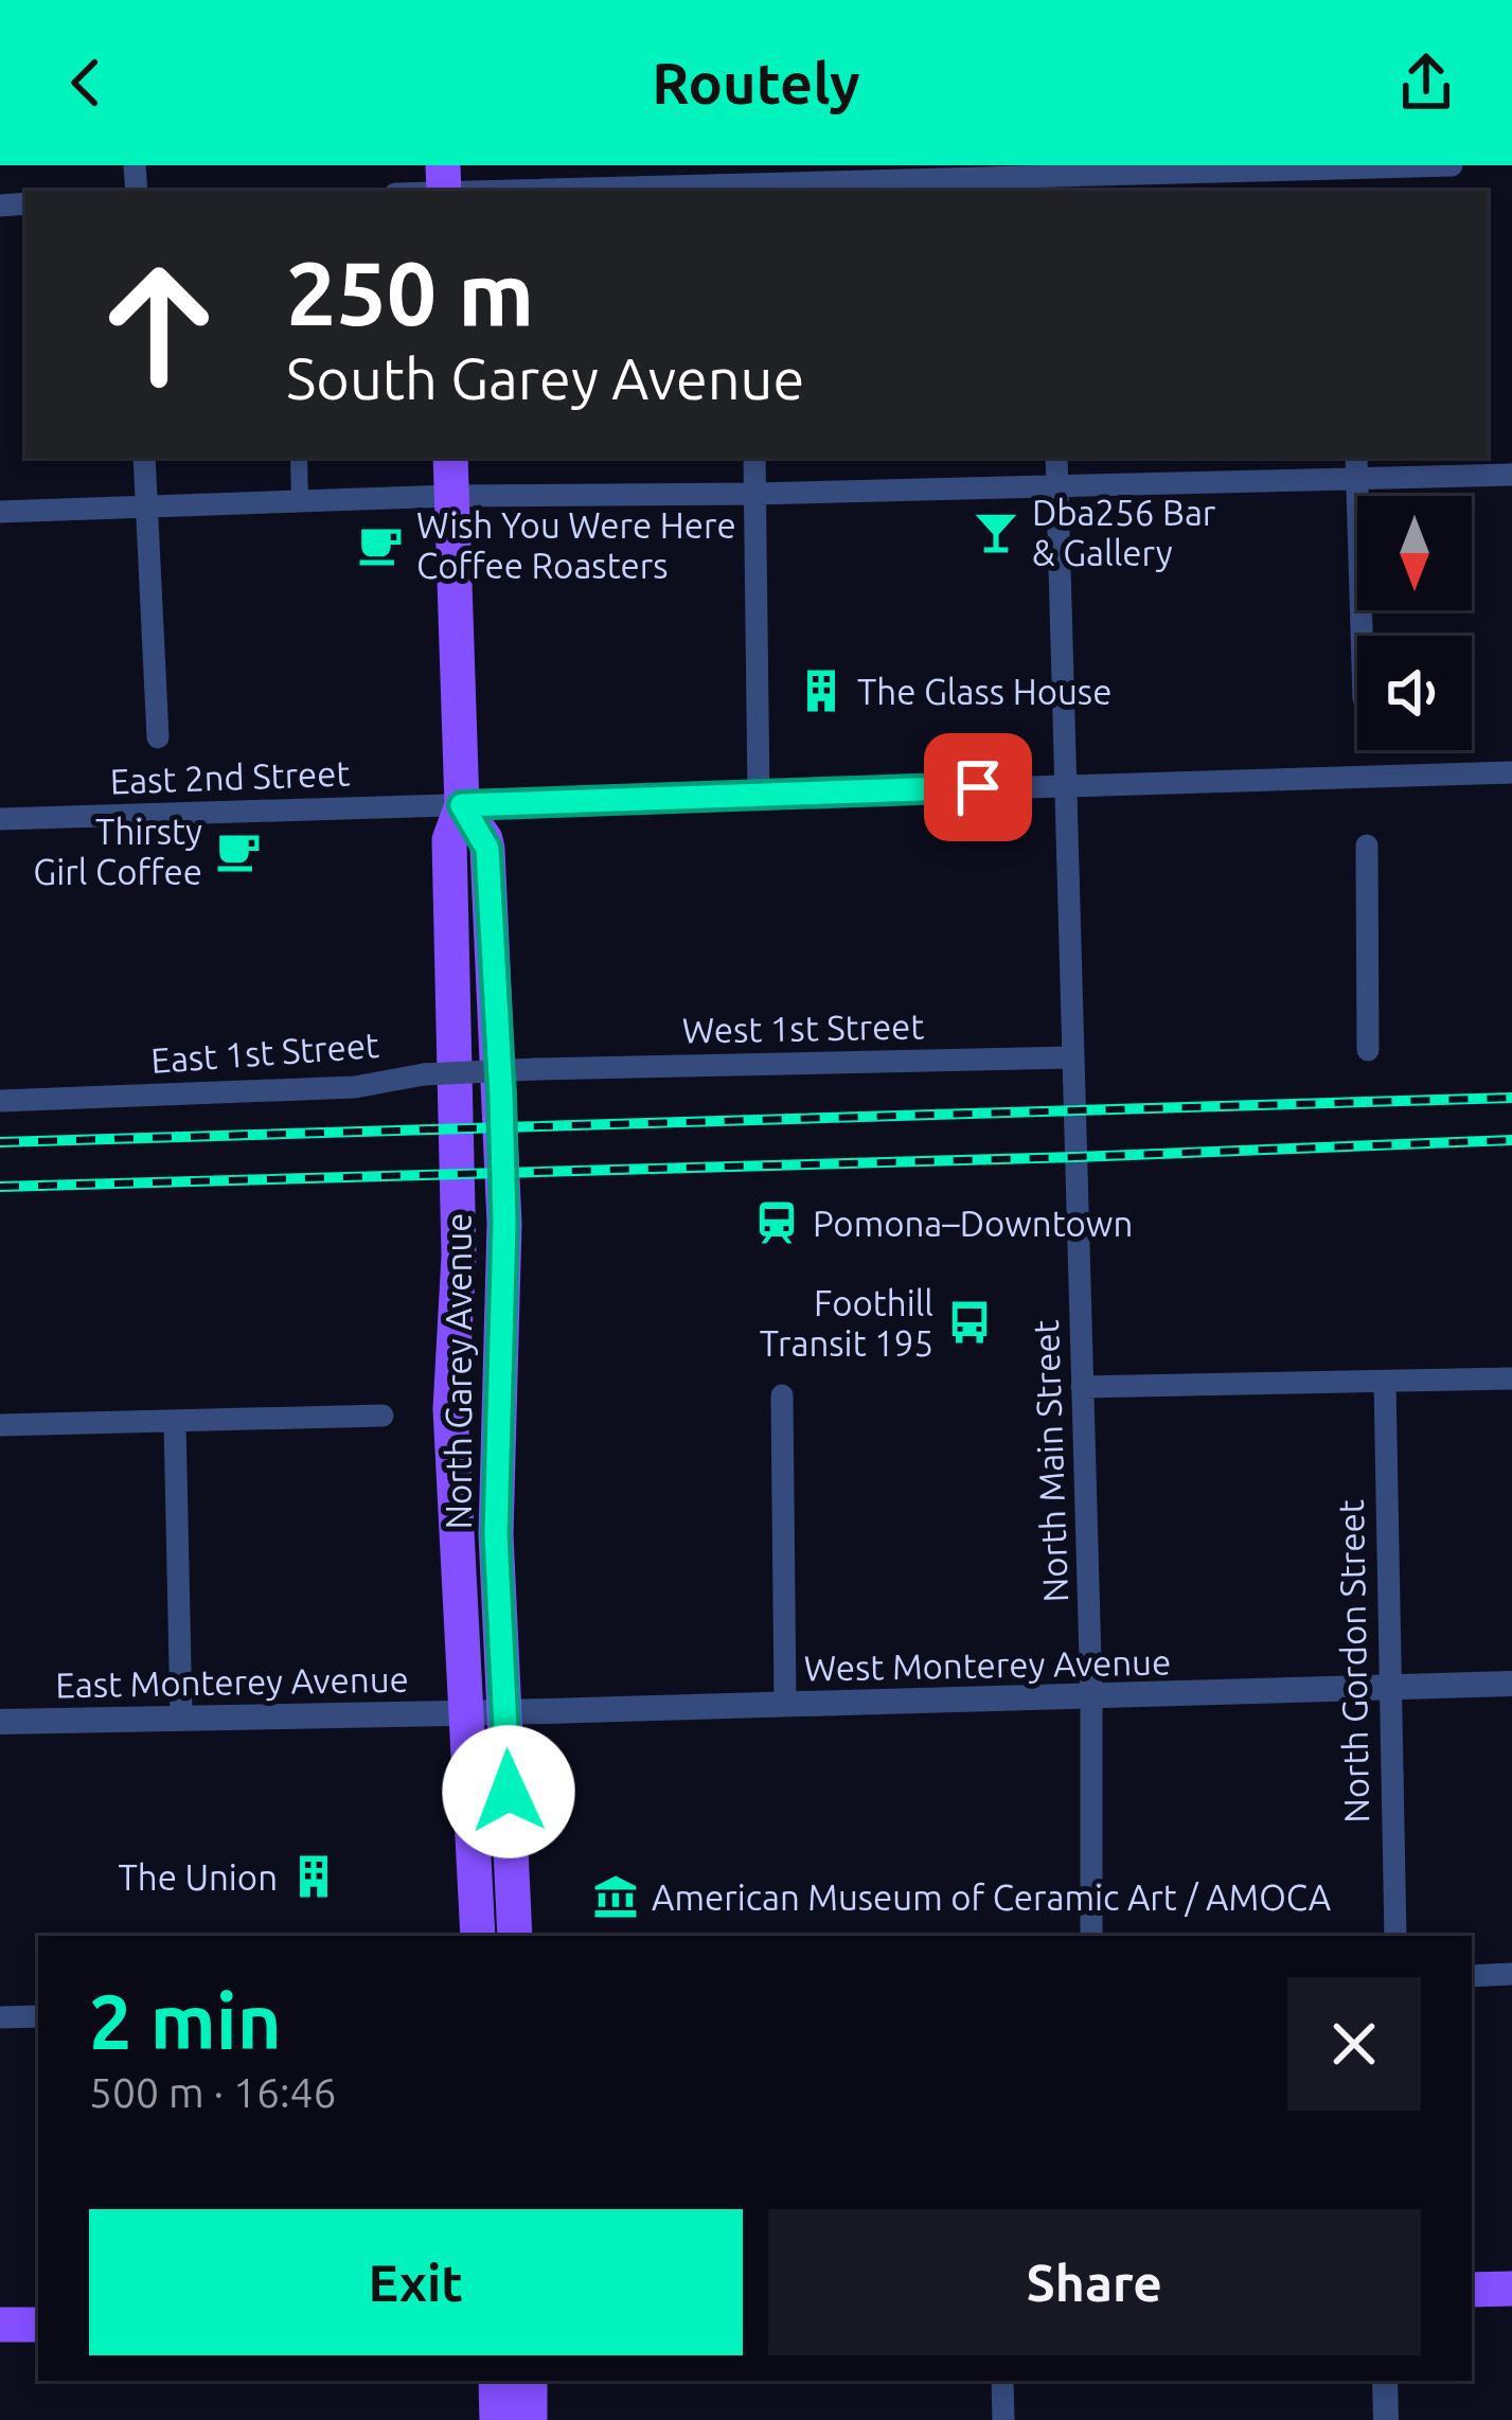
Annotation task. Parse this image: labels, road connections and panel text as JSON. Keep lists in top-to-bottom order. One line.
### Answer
{"streets":{"main road":["North Garey Avenue"],"street":["East 2nd Street","West 1st Street","East 1st Street","North Main Street","North Gordon Street","West Monterey Avenue","East Monterey Avenue"]},"crossings":[["East 2nd Street","North Garey Avenue"],["East 2nd Street","North Main Street"],["West 1st Street","East 1st Street"],["West 1st Street","North Main Street"],["North Garey Avenue","West Monterey Avenue"],["North Garey Avenue","East Monterey Avenue"],["North Main Street","West Monterey Avenue"],["North Gordon Street","West Monterey Avenue"],["West Monterey Avenue","East Monterey Avenue"]],"places":{"bar":["Dba256 Bar & Gallery"],"cafe":["Wish You Were Here Coffee Roasters","Thirsty Girl Coffee"],"building":["The Glass House","The Union"],"station":["Pomona–Downtown"],"bus stop":["Foothill Transit 195"],"museum":["American Museum of Ceramic Art / AMOCA"]},"north":"bottom","page":{"header":"Routely","turn":["250 m","South Garey Avenue"],"heading":["2 min","500 m · 16:46"],"buttons":["Exit","Share"]}}
